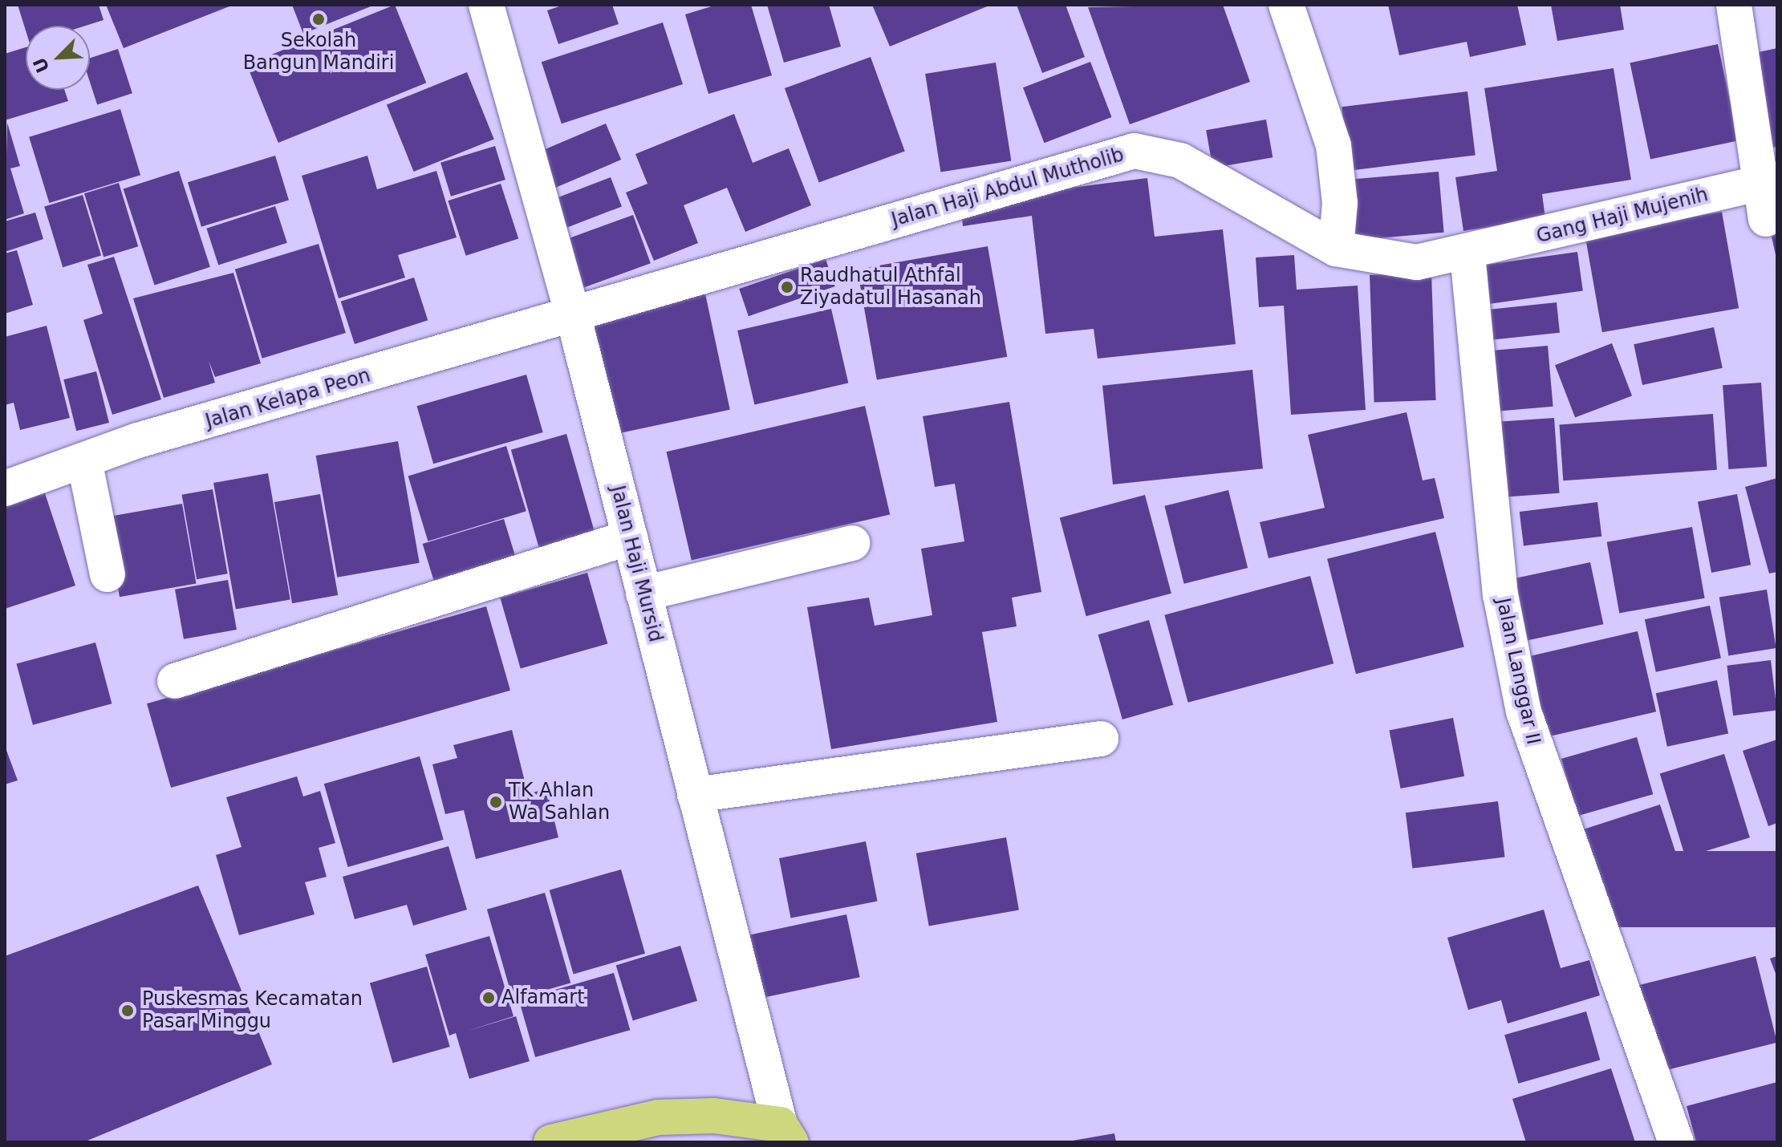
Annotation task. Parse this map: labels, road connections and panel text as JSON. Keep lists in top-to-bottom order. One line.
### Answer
{"streets":{"street":["Jalan Haji Abdul Mutholib","Gang Haji Mujenih","Jalan Kelapa Peon","Jalan Haji Mursid","Jalan Langgar II"]},"crossings":[["Jalan Haji Abdul Mutholib","Gang Haji Mujenih"],["Jalan Haji Abdul Mutholib","Jalan Kelapa Peon"],["Jalan Haji Abdul Mutholib","Jalan Haji Mursid"],["Jalan Haji Abdul Mutholib","Jalan Langgar II"],["Gang Haji Mujenih","Jalan Langgar II"],["Jalan Kelapa Peon","Jalan Haji Mursid"]],"places":["Sekolah Bangun Mandiri","Raudhatul Athfal Ziyadatul Hasanah","TK Ahlan Wa Sahlan","Alfamart","Puskesmas Kecamatan Pasar Minggu"],"north":"bottom left"}
